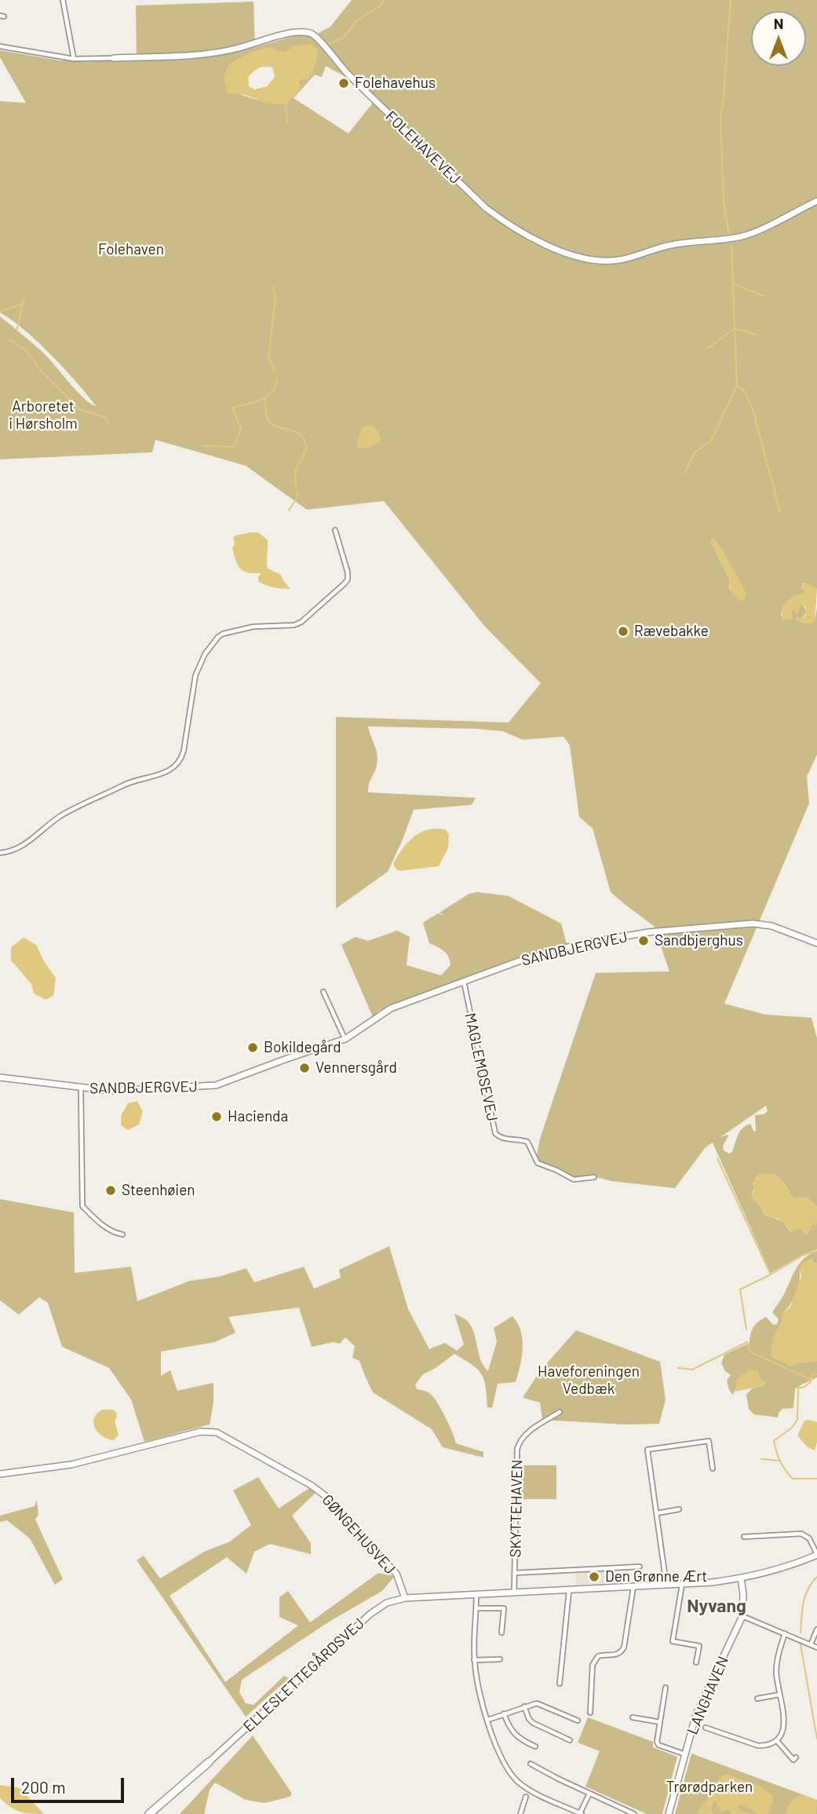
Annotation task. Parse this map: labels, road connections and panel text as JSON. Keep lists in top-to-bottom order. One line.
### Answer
{"streets":{"street":["FOLEHAVEVEJ","SANDBJERGVEJ","MAGLEMOSEVEJ","SKYTTEHAVEN","GØNGEHUSVEJ","ELLESLETTEGÅRDSVEJ","LANGHAVEN"]},"crossings":[["SANDBJERGVEJ","MAGLEMOSEVEJ"],["GØNGEHUSVEJ","ELLESLETTEGÅRDSVEJ"]],"districts":["Nyvang"],"parks":["Folehaven","Arboretet i Hørsholm","Haveforeningen Vedbæk","Trørødparken"],"places":["Folehavehus","Rævebakke","Sandbjerghus","Bokildegård","Vennersgård","Hacienda","Steenhøien","Den Grønne Ært"],"scale_bar":"200 m","north":"top"}
